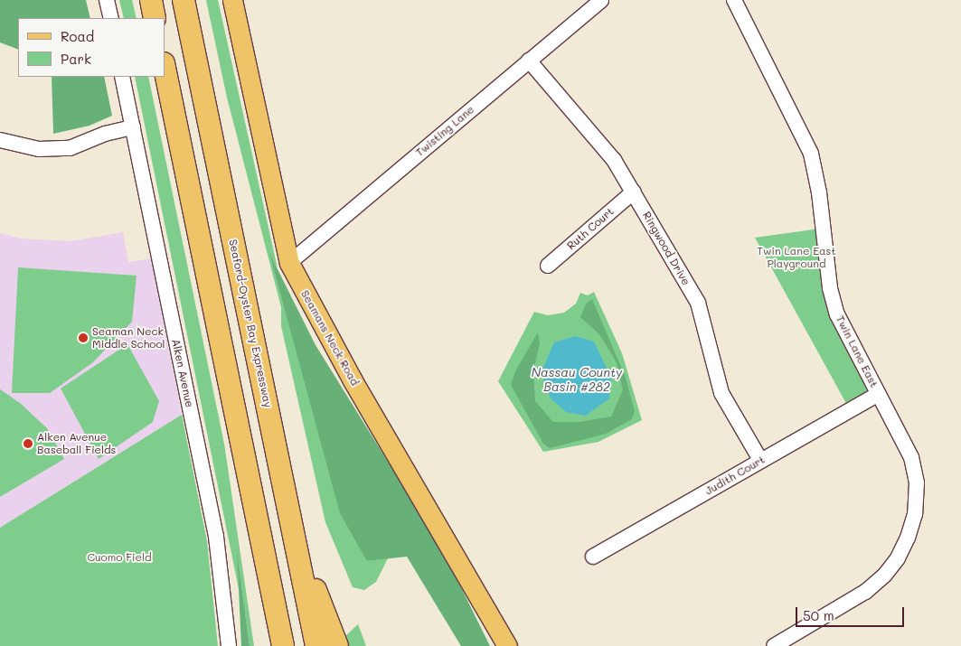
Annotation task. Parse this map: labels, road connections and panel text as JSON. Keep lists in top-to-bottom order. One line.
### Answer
{"streets":{"highway":["Seaford-Oyster Bay Expressway"],"main road":["Seamans Neck Road"],"street":["Twisting Lane","Ruth Court","Ringwood Drive","Twin Lane East","Alken Avenue","Judith Court"]},"crossings":[["Twisting Lane","Ringwood Drive"],["Twisting Lane","Seamans Neck Road"],["Ruth Court","Ringwood Drive"],["Ringwood Drive","Judith Court"],["Twin Lane East","Judith Court"]],"water":["Nassau County Basin #282"],"parks":["Twin Lane East Playground","Cuomo Field"],"places":["Seaman Neck Middle School","Alken Avenue Baseball Fields"],"legend":["Road","Park"],"scale_bar":"50 m"}
